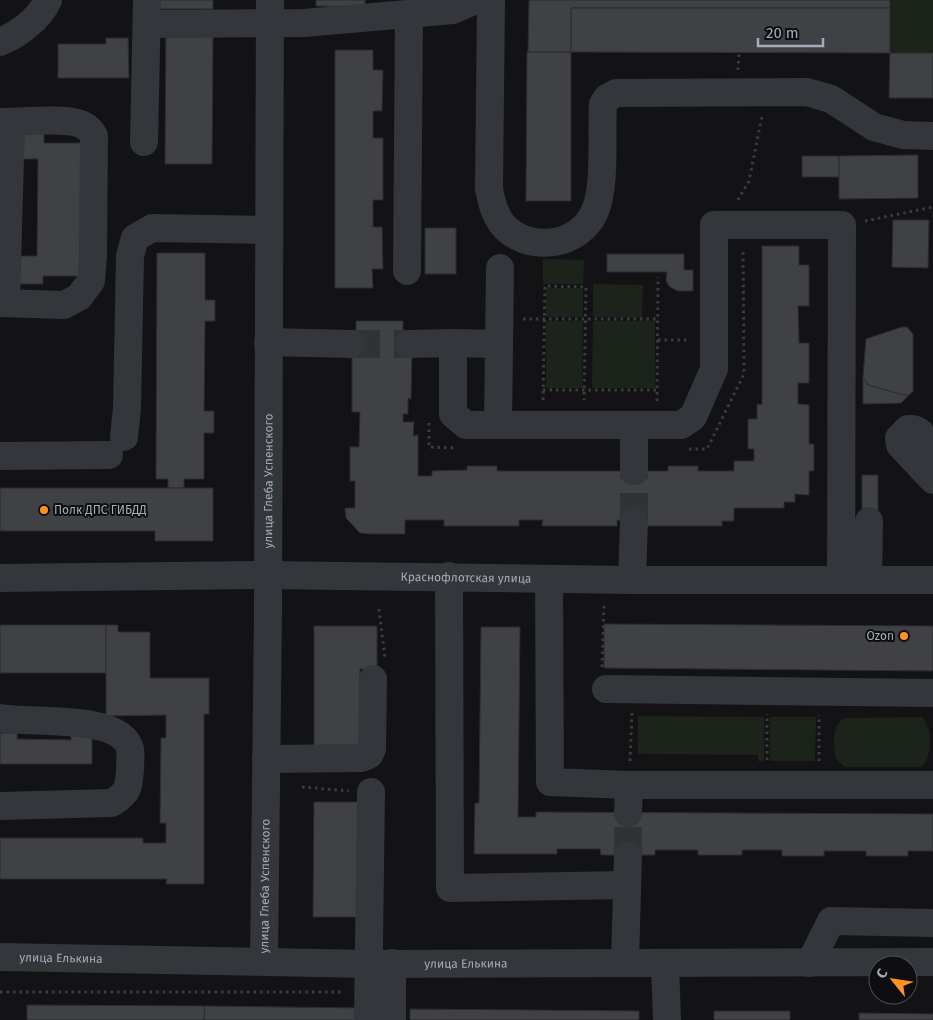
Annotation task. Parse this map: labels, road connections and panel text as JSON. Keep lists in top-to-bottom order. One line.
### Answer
{"streets":{"street":["улица Глеба Успенского","Краснофлотская улица","улица Елькина"]},"crossings":[["улица Глеба Успенского","Краснофлотская улица"],["улица Глеба Успенского","улица Елькина"]],"places":["Полк ДПС ГИБДД","Ozon"],"scale_bar":"20 m","north":"top left"}
